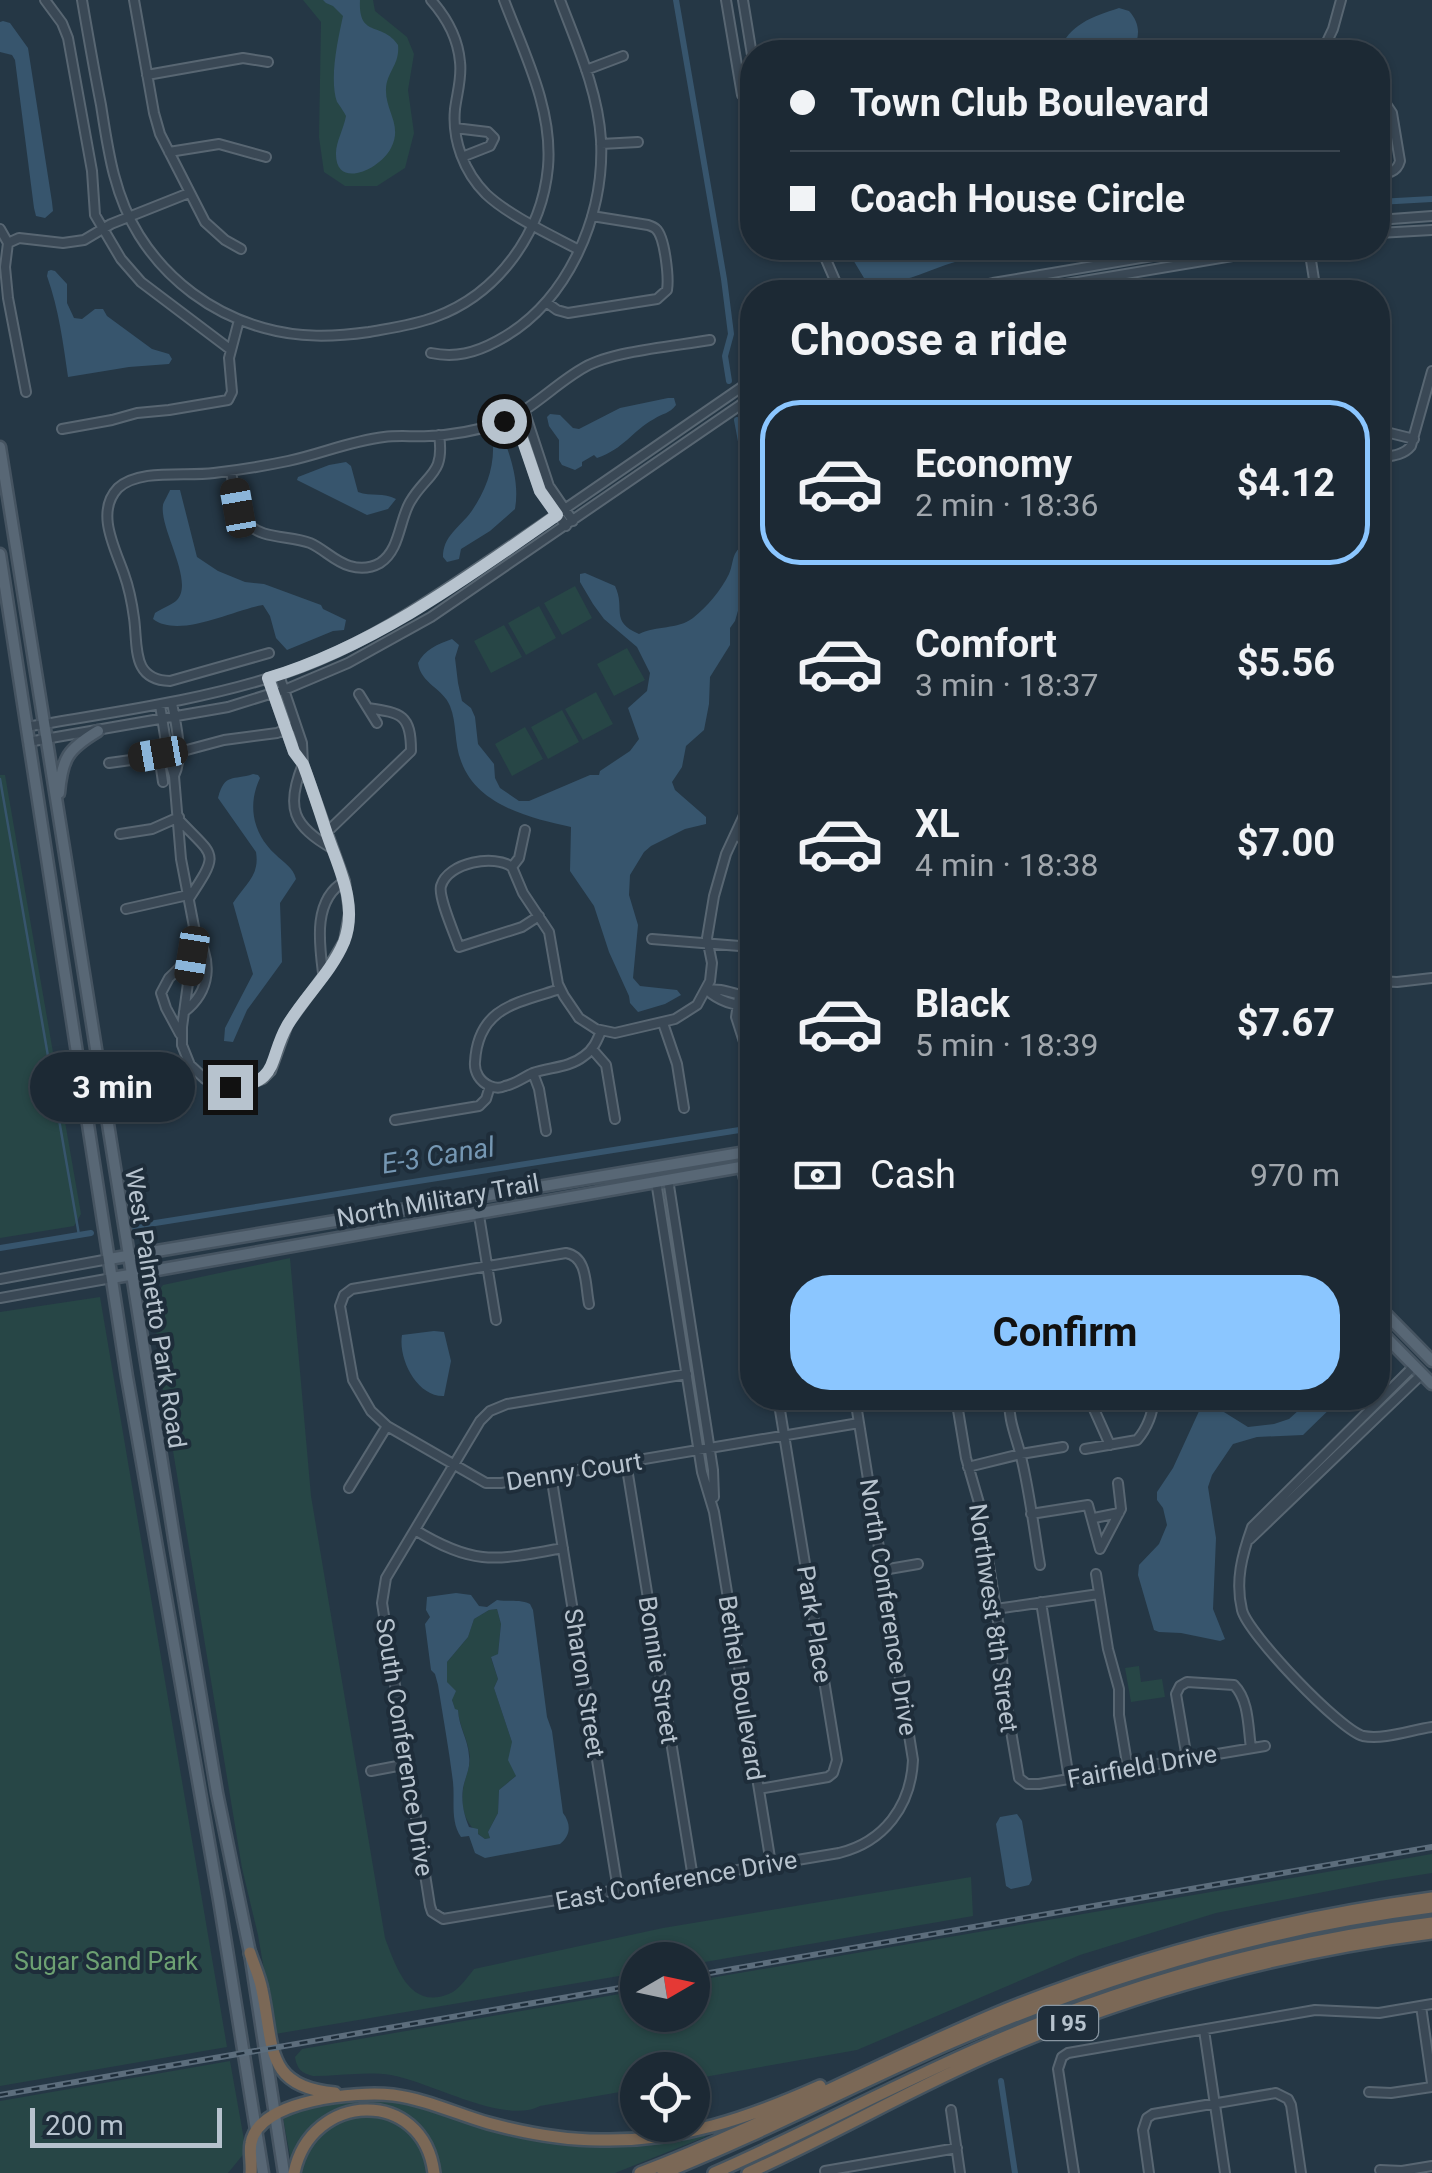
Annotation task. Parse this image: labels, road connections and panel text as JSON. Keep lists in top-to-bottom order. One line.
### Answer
{"streets":{"highway":["I 95"],"main road":["North Military Trail","West Palmetto Park Road"],"street":["Denny Court","North Conference Drive","Northwest 8th Street","Park Place","Bonnie Street","Sharon Street","Bethel Boulevard","South Conference Drive","Fairfield Drive","East Conference Drive"]},"crossings":[["North Military Trail","West Palmetto Park Road"],["North Military Trail","Bethel Boulevard"],["Denny Court","North Conference Drive"],["Denny Court","Park Place"],["Denny Court","Bonnie Street"],["Denny Court","Sharon Street"],["Denny Court","Bethel Boulevard"],["Denny Court","South Conference Drive"],["North Conference Drive","East Conference Drive"],["Northwest 8th Street","Fairfield Drive"],["Park Place","Bethel Boulevard"],["Bonnie Street","East Conference Drive"],["Sharon Street","East Conference Drive"],["Bethel Boulevard","South Conference Drive"],["Bethel Boulevard","East Conference Drive"],["South Conference Drive","East Conference Drive"]],"water":["E-3 Canal"],"parks":["Sugar Sand Park"],"scale_bar":"200 m","north":"right","page":{"banner":["Town Club Boulevard","Coach House Circle"],"heading":"Choose a ride","list":[{"name":"Economy","note":"2 min · 18:36","value":"$4.12"},{"name":"Comfort","note":"3 min · 18:37","value":"$5.56"},{"name":"XL","note":"4 min · 18:38","value":"$7.00"},{"name":"Black","note":"5 min · 18:39","value":"$7.67"}],"bubble":"3 min","pay":["Cash","970 m"],"buttons":"Confirm","scale":"200 m"}}
